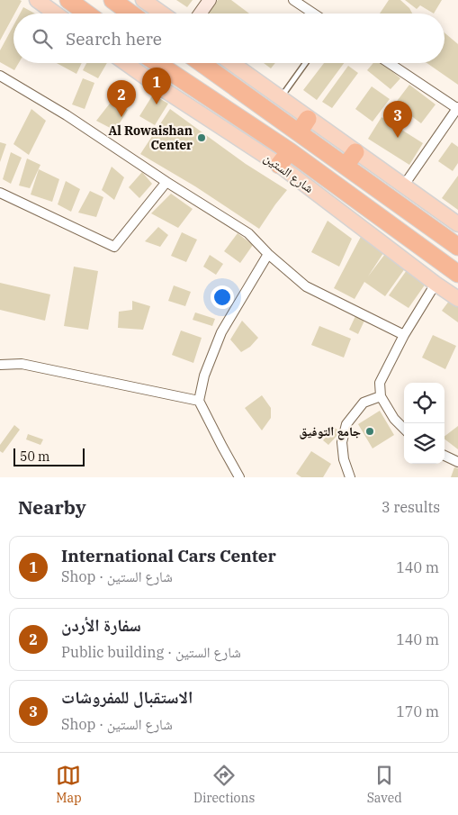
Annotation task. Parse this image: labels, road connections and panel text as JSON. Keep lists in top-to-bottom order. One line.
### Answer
{"streets":{"highway":["شارع الستين"]},"places":["Al Rowaishan Center","جامع التوفيق"],"scale_bar":"50 m","page":{"search":"Search here","pins":["1","2","3"],"scale":"50 m","heading":["Nearby","3 results"],"list":[{"mark":"1","name":"International Cars Center","note":"Shop · شارع الستين","value":"140 m"},{"mark":"2","name":"سفارة الأردن","note":"Public building · شارع الستين","value":"140 m"},{"mark":"3","name":"الاستقبال للمفروشات","note":"Shop · شارع الستين","value":"170 m"}],"nav":["Map","Directions","Saved"]}}
